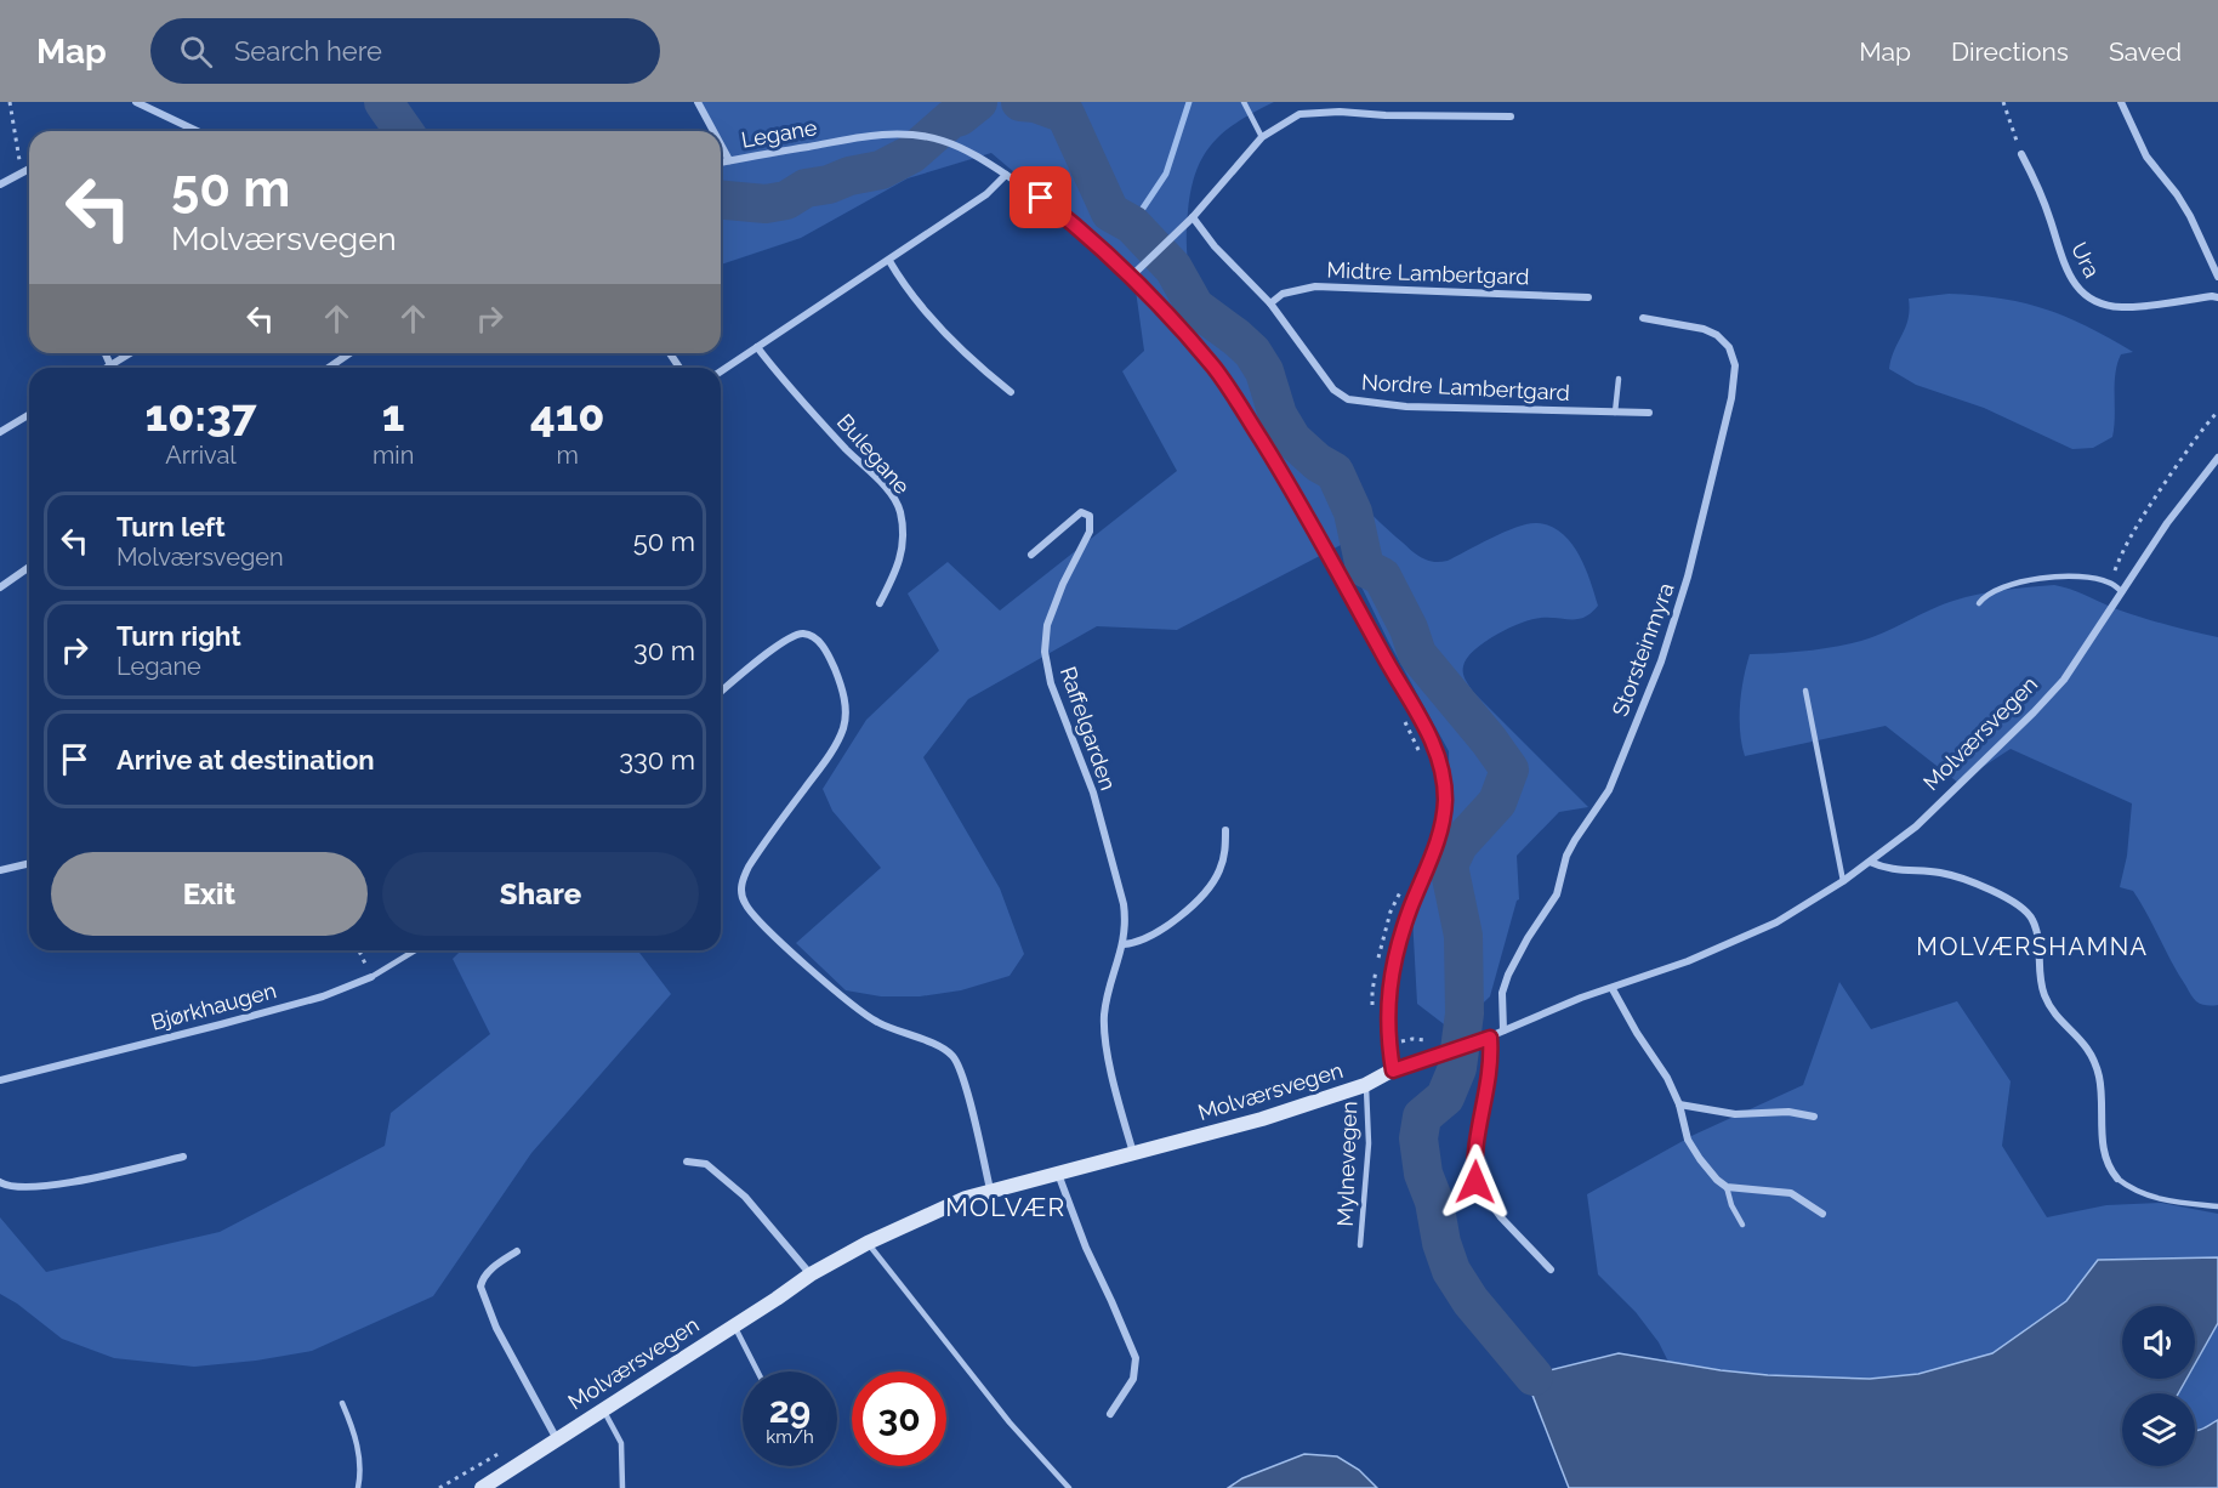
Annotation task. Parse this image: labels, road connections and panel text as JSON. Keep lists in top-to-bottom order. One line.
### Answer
{"streets":{"street":["Legane","Ura","Midtre Lambertgard","Nordre Lambertgard","Bulegane","Storsteinmyra","Raffelgarden","Molværsvegen","Bjørkhaugen"],"lane":["Mylnevegen"]},"crossings":[["Legane","Molværsvegen"],["Midtre Lambertgard","Nordre Lambertgard"],["Storsteinmyra","Molværsvegen"],["Raffelgarden","Molværsvegen"],["Molværsvegen","Mylnevegen"]],"districts":["MOLVÆRSHAMNA","MOLVÆR"],"page":{"header":"Map","search":"Search here","nav":["Map","Directions","Saved"],"turn":["50 m","Molværsvegen"],"eta":["10:37","Arrival","1","min","410","m"],"list":[{"name":"Turn left","note":"Molværsvegen","value":"50 m"},{"name":"Turn right","note":"Legane","value":"30 m"},{"name":"Arrive at destination","value":"330 m"}],"buttons":["Exit","Share"],"speed":"29 km/h","limit":"30"}}
